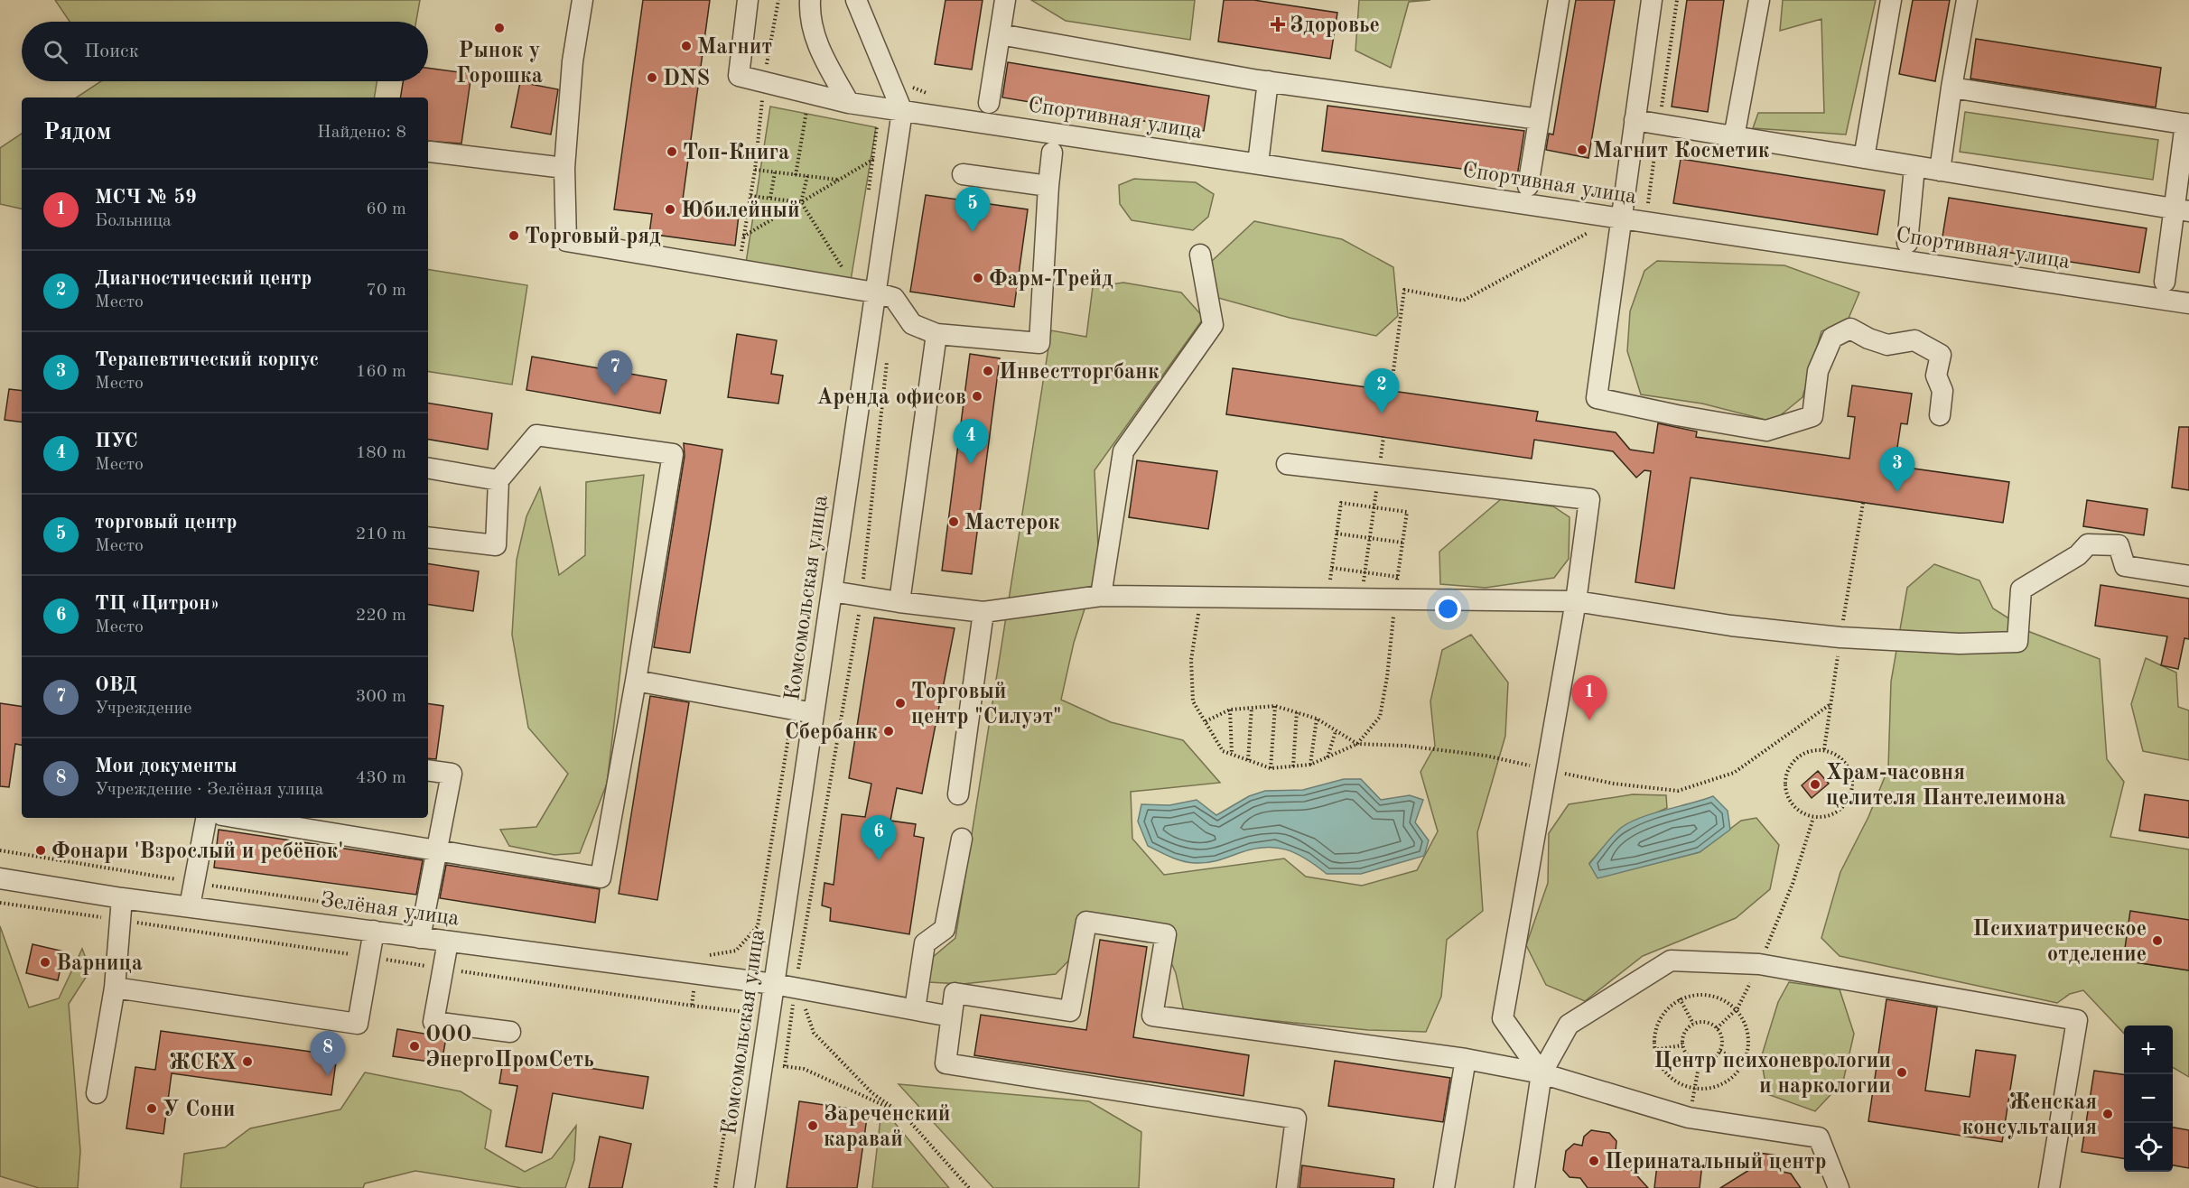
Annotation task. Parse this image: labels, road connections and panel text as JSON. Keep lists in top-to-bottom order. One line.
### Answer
{"streets":{"street":["Спортивная улица","Комсомольская улица","Зелёная улица"]},"crossings":[["Спортивная улица","Комсомольская улица"],["Комсомольская улица","Зелёная улица"]],"places":{"health":["Здоровье"],"other":["Рынок у Горошка","Магнит","DNS","Магнит Косметик","Топ-Книга","Юбилейный","Торговый ряд","Фарм-Трейд","Инвестторгбанк","Аренда офисов","Мастерок","Торговый центр \"Силуэт\"","Сбербанк","Храм-часовня целителя Пантелеимона","Фонари 'Взрослый и ребёнок'","Психиатрическое отделение","Варница","ООО ЭнергоПромСеть","ЖСКХ","Центр психоневрологии и наркологии","У Сони","Женская консультация","Зареченский каравай","Перинатальный центр"]},"page":{"search":"Поиск","heading":["Рядом","Найдено: 8"],"list":[{"mark":"1","name":"МСЧ № 59","note":"Больница","value":"60 m"},{"mark":"2","name":"Диагностический центр","note":"Место","value":"70 m"},{"mark":"3","name":"Терапевтический корпус","note":"Место","value":"160 m"},{"mark":"4","name":"ПУС","note":"Место","value":"180 m"},{"mark":"5","name":"торговый центр","note":"Место","value":"210 m"},{"mark":"6","name":"ТЦ «Цитрон»","note":"Место","value":"220 m"},{"mark":"7","name":"ОВД","note":"Учреждение","value":"300 m"},{"mark":"8","name":"Мои документы","note":"Учреждение · Зелёная улица","value":"430 m"}],"pins":["5","7","2","4","3","1","6","8"],"map_buttons":["+","−"]}}
